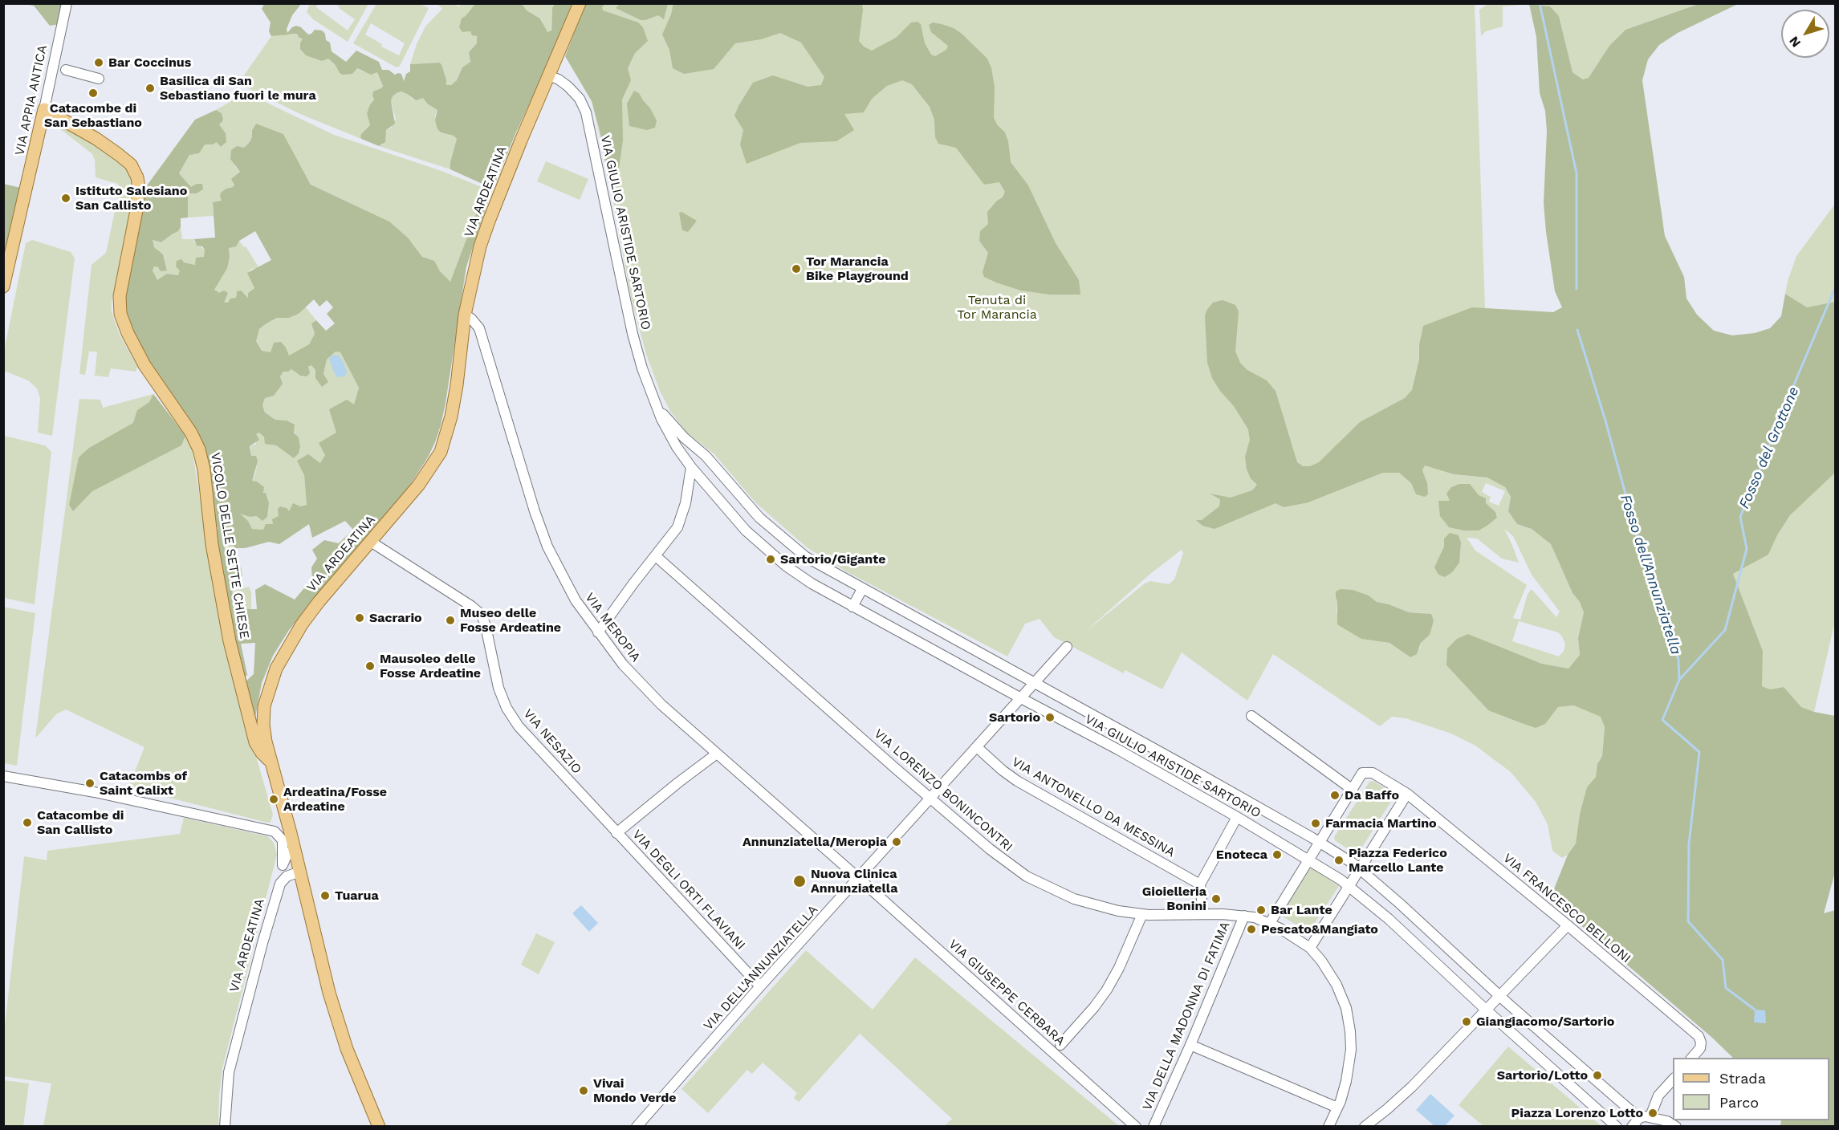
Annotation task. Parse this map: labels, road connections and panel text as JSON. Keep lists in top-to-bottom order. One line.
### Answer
{"streets":{"main road":["VIA APPIA ANTICA","VIA ARDEATINA","VICOLO DELLE SETTE CHIESE"],"street":["VIA GIULIO ARISTIDE SARTORIO","VIA MEROPIA","VIA NESAZIO","VIA LORENZO BONINCONTRI","VIA ANTONELLO DA MESSINA","VIA DEGLI ORTI FLAVIANI","VIA FRANCESCO BELLONI","VIA DELL'ANNUNZIATELLA","VIA GIUSEPPE CERBARA","VIA DELLA MADONNA DI FATIMA"]},"crossings":[["VIA APPIA ANTICA","VICOLO DELLE SETTE CHIESE"],["VIA ARDEATINA","VIA GIULIO ARISTIDE SARTORIO"],["VIA ARDEATINA","VICOLO DELLE SETTE CHIESE"],["VIA ARDEATINA","VIA MEROPIA"],["VIA ARDEATINA","VIA NESAZIO"],["VIA GIULIO ARISTIDE SARTORIO","VIA DELL'ANNUNZIATELLA"],["VIA MEROPIA","VIA DELL'ANNUNZIATELLA"],["VIA MEROPIA","VIA GIUSEPPE CERBARA"],["VIA NESAZIO","VIA DEGLI ORTI FLAVIANI"],["VIA LORENZO BONINCONTRI","VIA DELL'ANNUNZIATELLA"],["VIA LORENZO BONINCONTRI","VIA DELLA MADONNA DI FATIMA"],["VIA ANTONELLO DA MESSINA","VIA DELL'ANNUNZIATELLA"],["VIA DEGLI ORTI FLAVIANI","VIA DELL'ANNUNZIATELLA"],["VIA DELL'ANNUNZIATELLA","VIA GIUSEPPE CERBARA"]],"water":["Fosso del Grottone","Fosso dell'Annunziatella"],"parks":["Tenuta di Tor Marancia"],"places":["Bar Coccinus","Basilica di San Sebastiano fuori le mura","Catacombe di San Sebastiano","Istituto Salesiano San Callisto","Tor Marancia Bike Playground","Sartorio/Gigante","Sacrario","Museo delle Fosse Ardeatine","Mausoleo delle Fosse Ardeatine","Sartorio","Catacombs of Saint Calixt","Da Baffo","Ardeatina/Fosse Ardeatine","Catacombe di San Callisto","Farmacia Martino","Annunziatella/Meropia","Enoteca","Piazza Federico Marcello Lante","Nuova Clinica Annunziatella","Tuarua","Gioielleria Bonini","Bar Lante","Pescato&Mangiato","Giangiacomo/Sartorio","Sartorio/Lotto","Vivai Mondo Verde","Piazza Lorenzo Lotto"],"legend":["Strada","Parco"],"north":"bottom left"}
